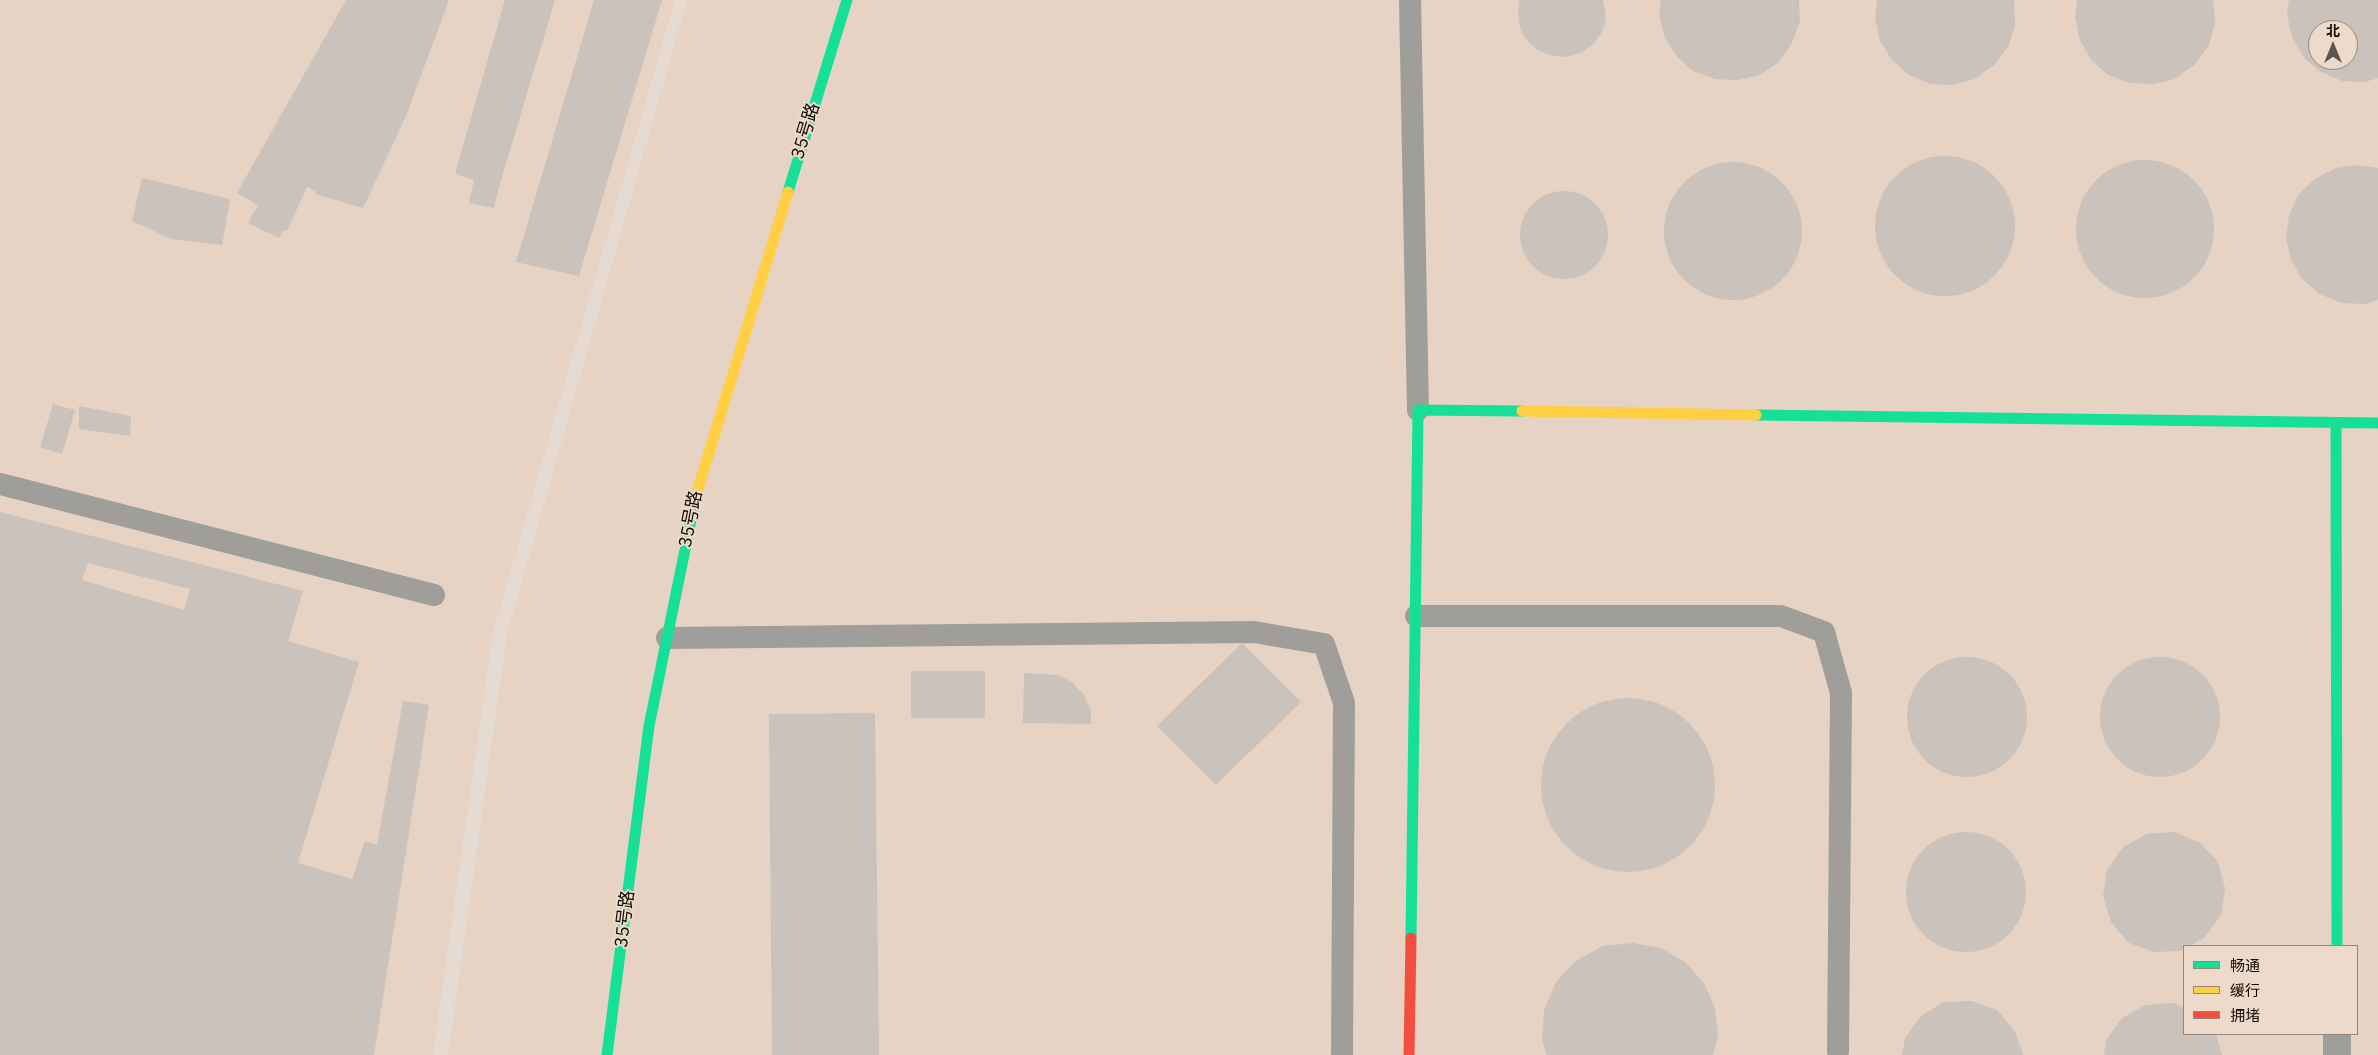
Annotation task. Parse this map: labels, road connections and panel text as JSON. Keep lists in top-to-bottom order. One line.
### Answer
{"streets":{"street":["35号路"]},"legend":["畅通","缓行","拥堵"],"north":"top"}
